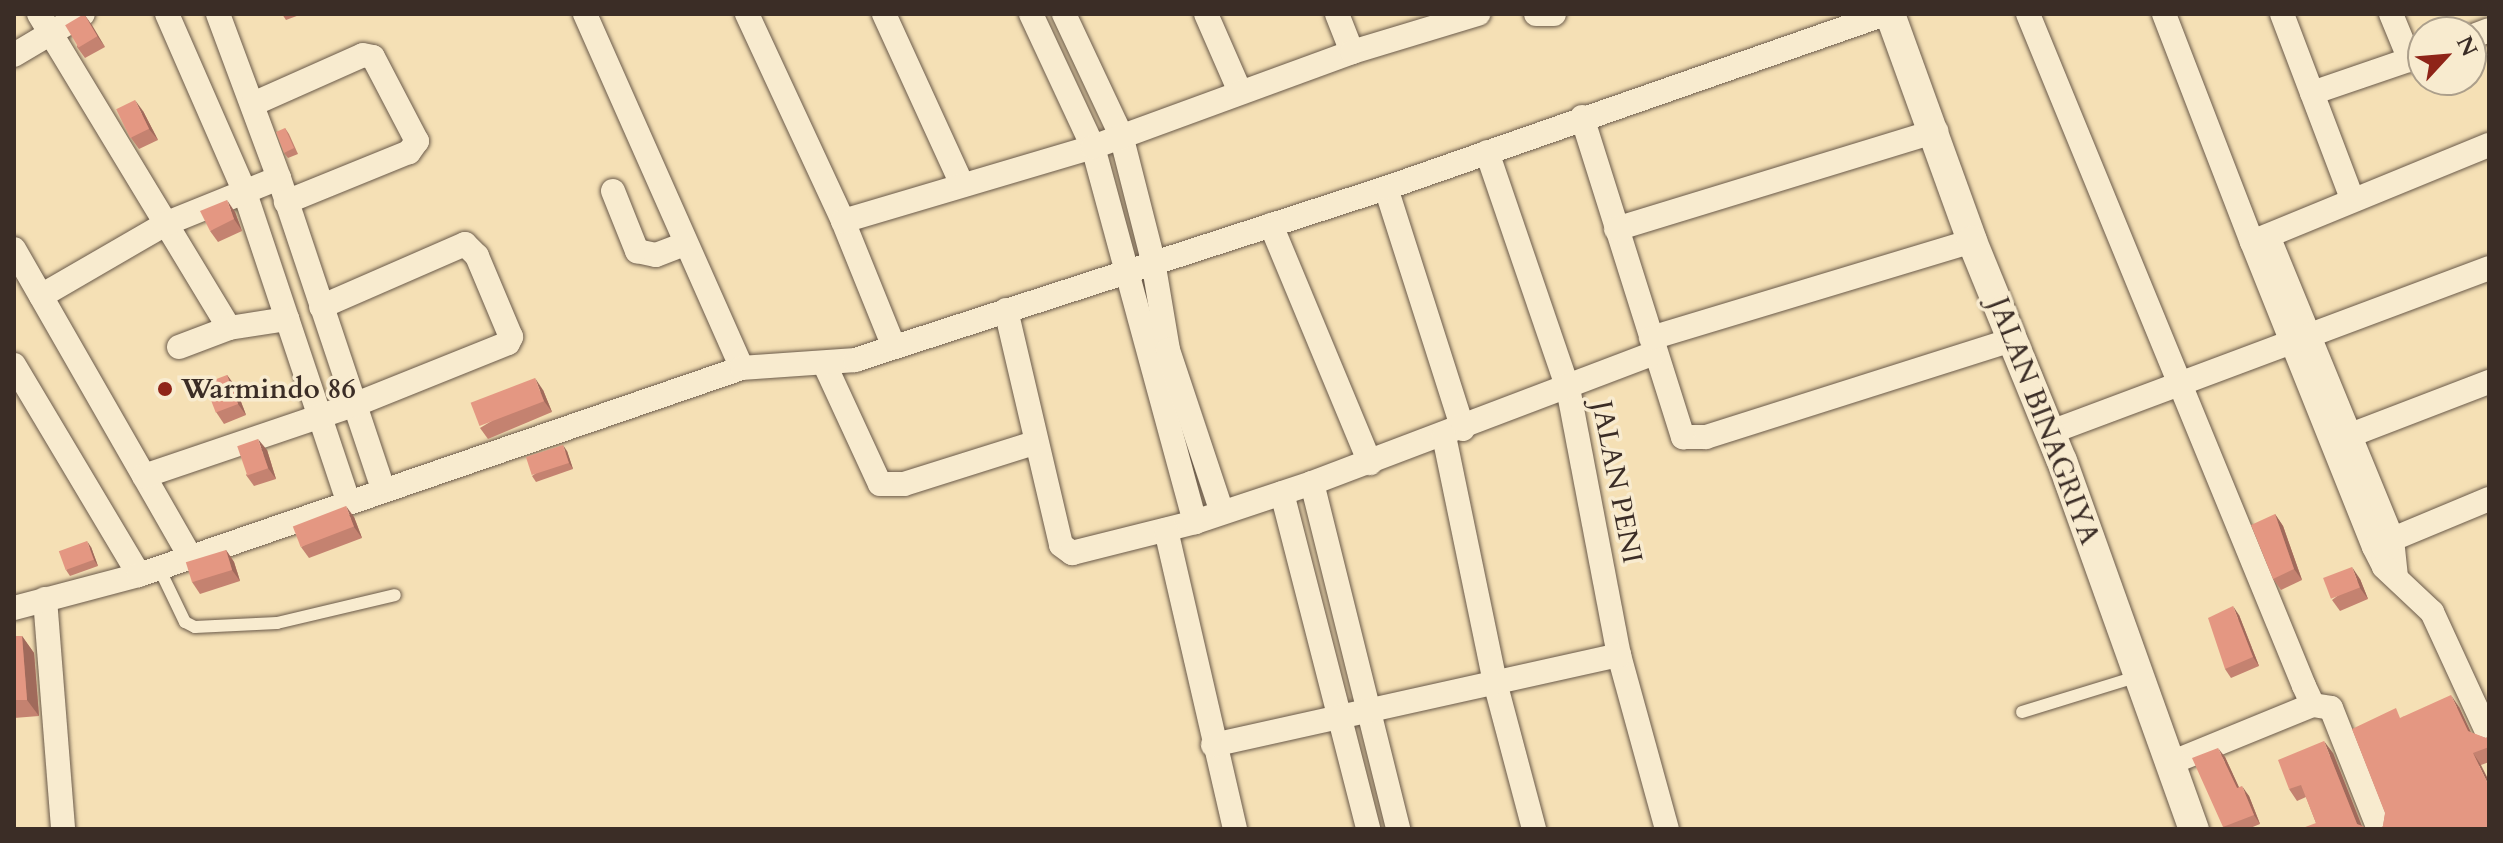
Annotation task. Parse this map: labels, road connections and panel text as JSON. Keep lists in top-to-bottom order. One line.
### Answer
{"streets":{"street":["JALAN BINAGRIYA","JALAN PENI"]},"places":["Warmindo 86"],"north":"top right"}
